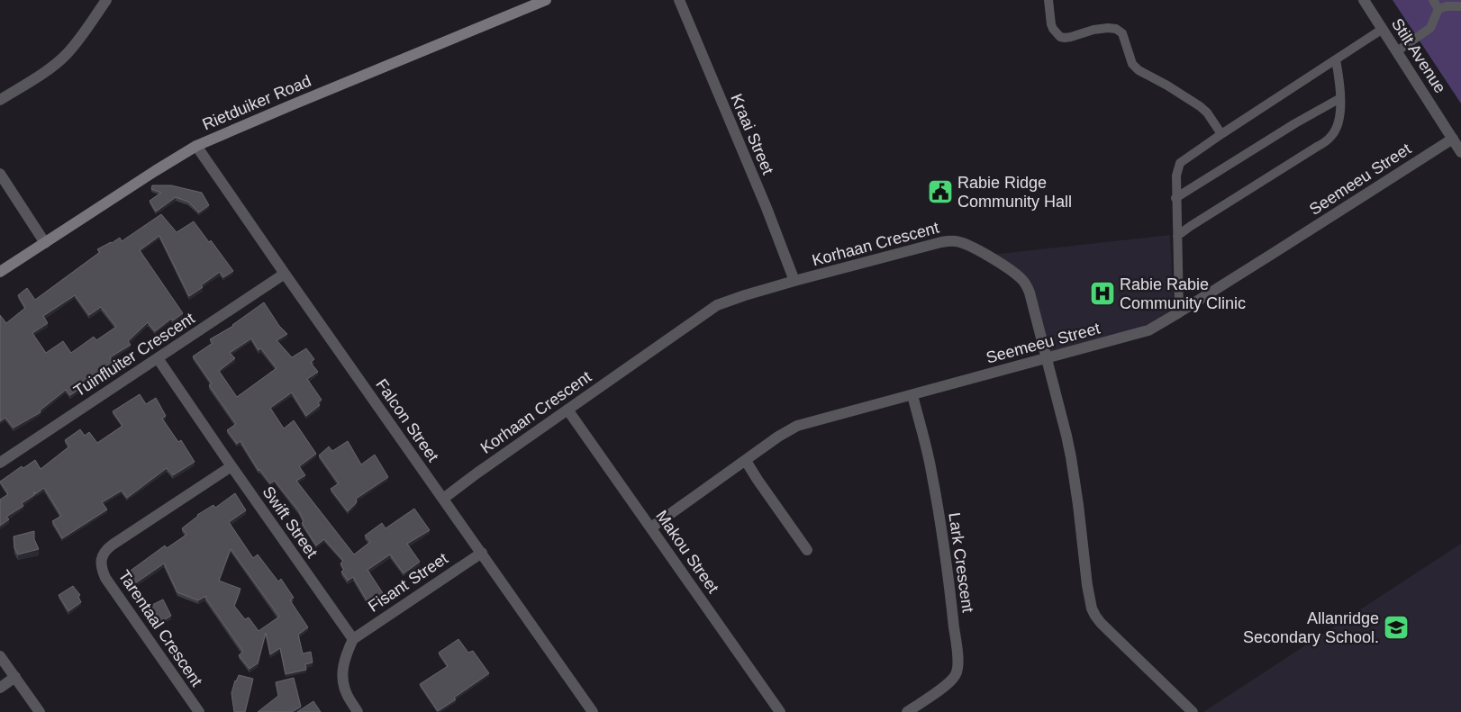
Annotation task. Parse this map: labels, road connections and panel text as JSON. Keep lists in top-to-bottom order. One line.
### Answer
{"streets":{"street":["Stilt Avenue","Rietduiker Road","Kraai Street","Seemeeu Street","Korhaan Crescent","Tuinfluiter Crescent","Falcon Street","Swift Street","Makou Street","Lark Crescent","Fisant Street","Tarentaal Crescent"]},"crossings":[["Stilt Avenue","Seemeeu Street"],["Rietduiker Road","Falcon Street"],["Kraai Street","Korhaan Crescent"],["Seemeeu Street","Korhaan Crescent"],["Seemeeu Street","Makou Street"],["Seemeeu Street","Lark Crescent"],["Korhaan Crescent","Falcon Street"],["Korhaan Crescent","Makou Street"],["Tuinfluiter Crescent","Falcon Street"],["Tuinfluiter Crescent","Swift Street"],["Falcon Street","Fisant Street"],["Swift Street","Fisant Street"],["Swift Street","Tarentaal Crescent"]],"places":{"public building":["Rabie Ridge Community Hall"],"hospital":["Rabie Rabie Community Clinic"],"school or university":["Allanridge Secondary School."]}}
